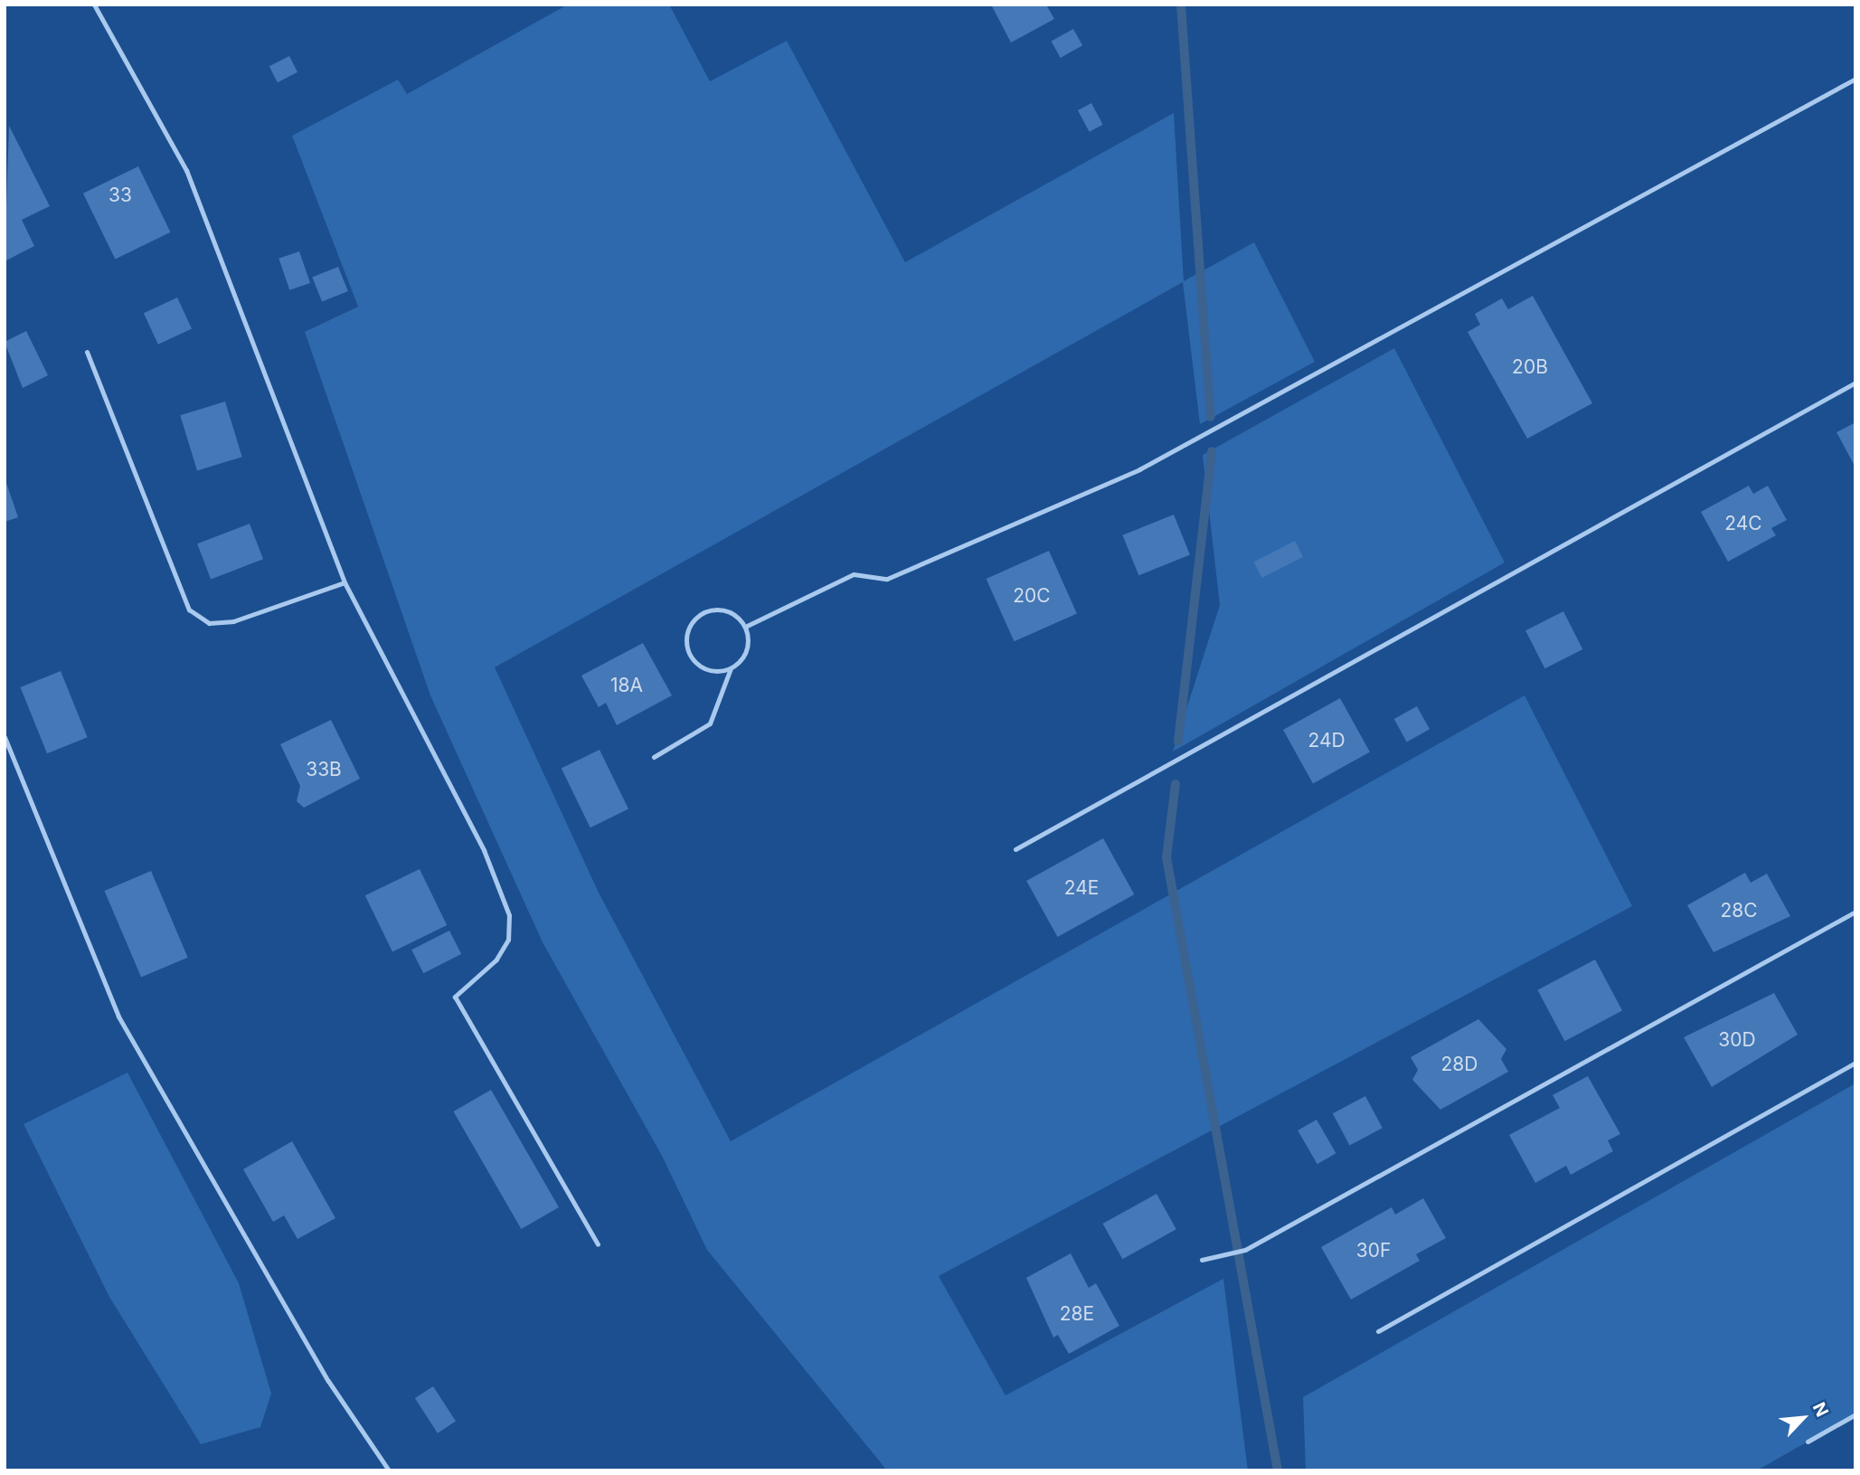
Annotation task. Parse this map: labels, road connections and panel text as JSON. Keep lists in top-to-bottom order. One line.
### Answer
{"house_numbers":["33","20B","24C","20C","18A","24D","33B","24E","28C","30D","28D","30F","28E"],"north":"top right"}
